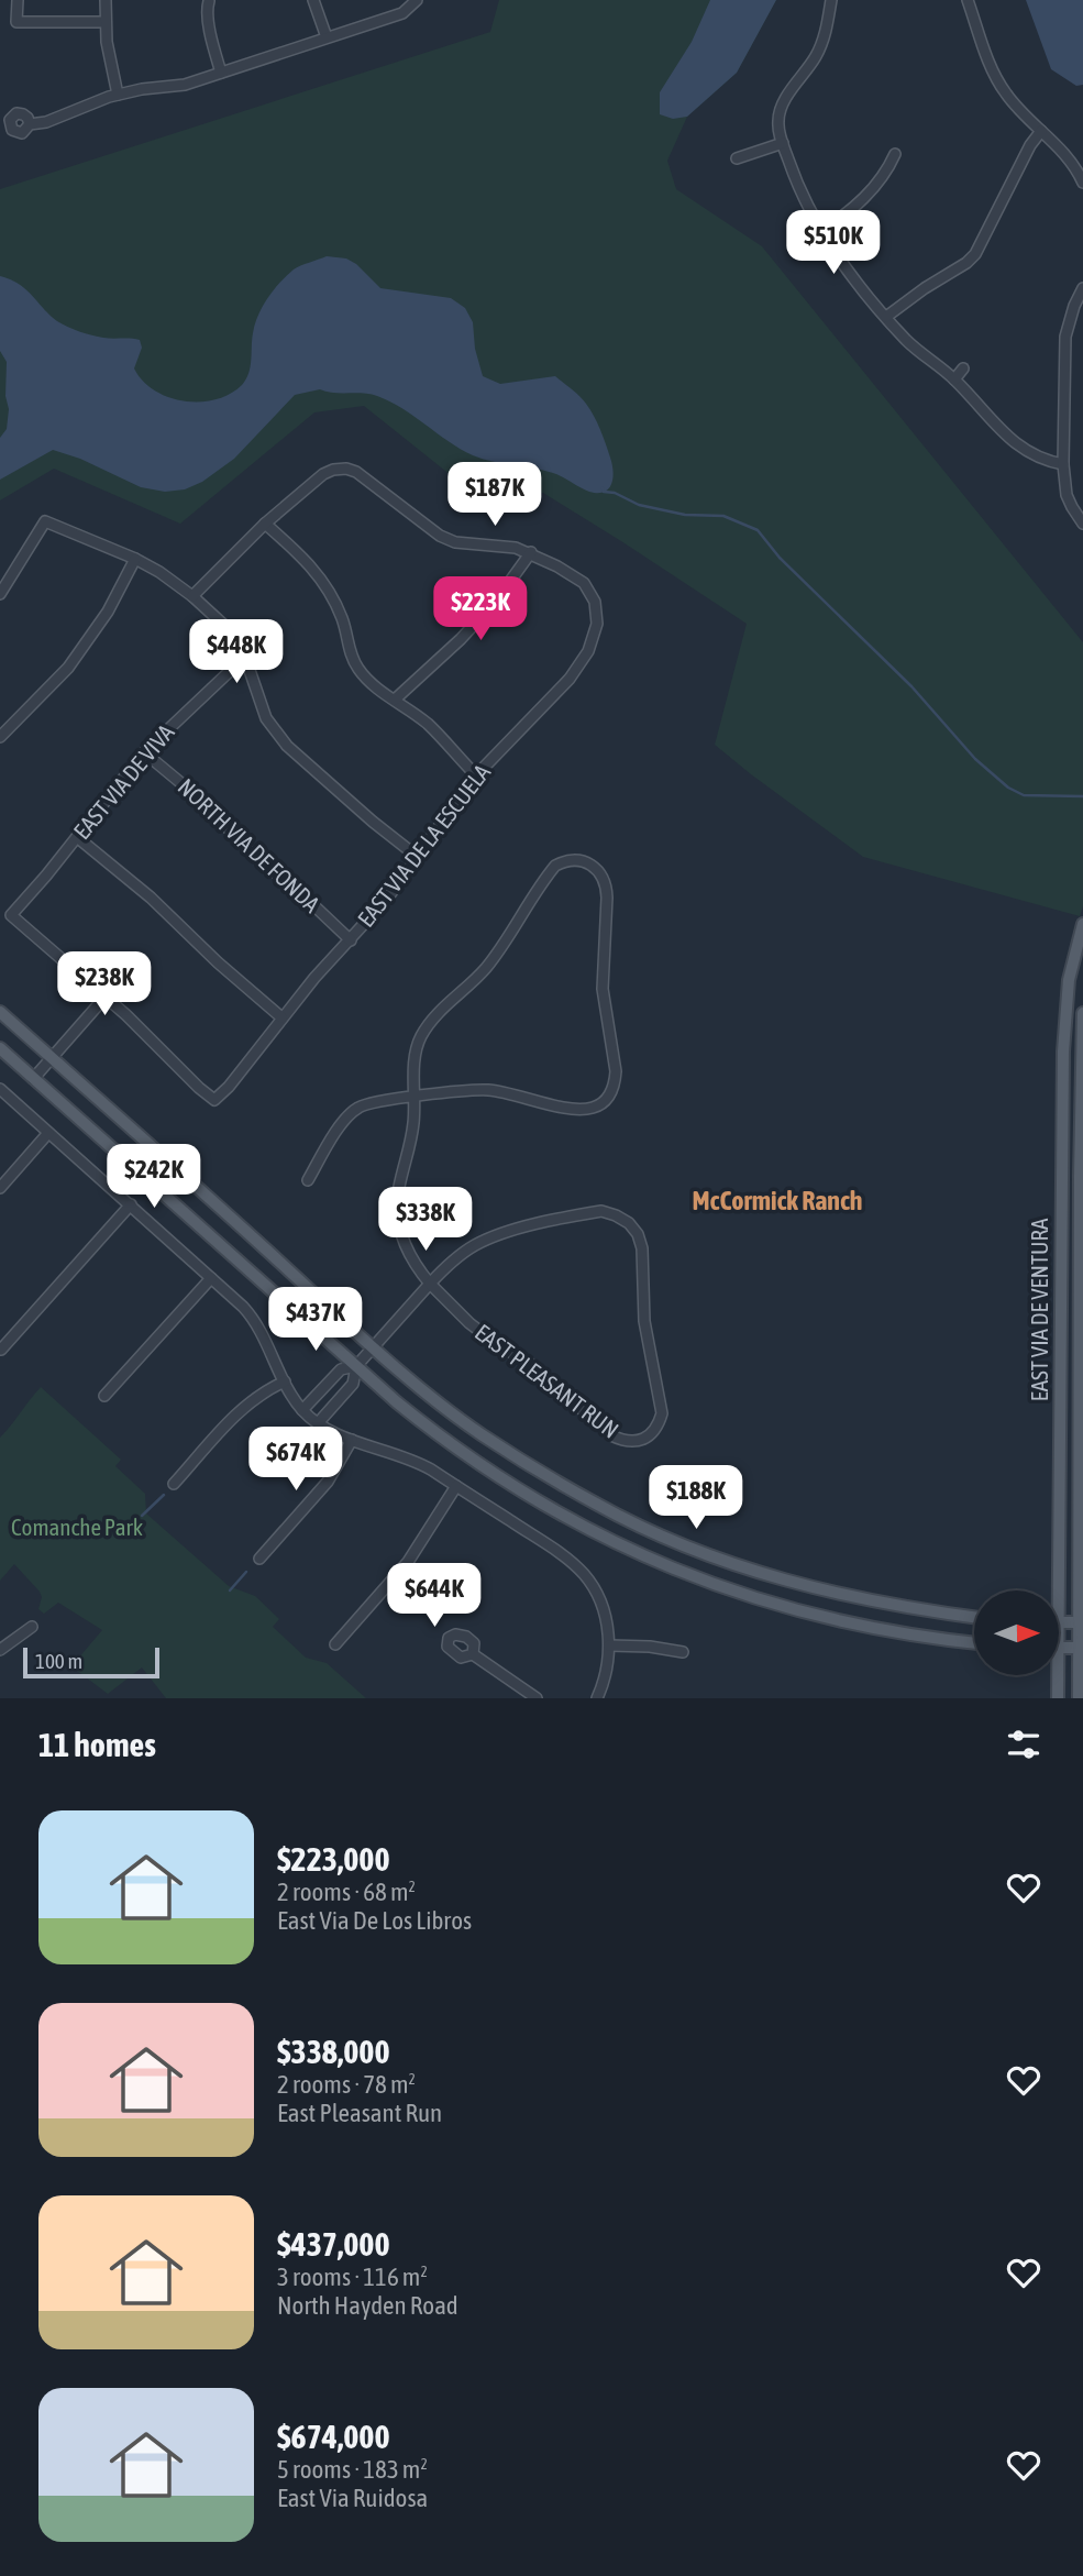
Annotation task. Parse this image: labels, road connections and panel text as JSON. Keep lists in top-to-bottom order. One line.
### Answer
{"streets":{"main road":["EAST VIA DE VENTURA"],"street":["EAST VIA DE VIVA","NORTH VIA DE FONDA","EAST VIA DE LA ESCUELA","EAST PLEASANT RUN"]},"crossings":[["EAST VIA DE VIVA","NORTH VIA DE FONDA"],["EAST VIA DE VIVA","EAST VIA DE LA ESCUELA"],["NORTH VIA DE FONDA","EAST VIA DE LA ESCUELA"]],"districts":["McCormick Ranch"],"parks":["Comanche Park"],"scale_bar":"100 m","north":"right","page":{"price":["$510K","$187K","$223K","$448K","$238K","$242K","$338K","$437K","$674K","$188K","$644K"],"scale":"100 m","heading":"11 homes","list":[{"name":"$223,000","note":"2 rooms · 68 m² · East Via De Los Libros"},{"name":"$338,000","note":"2 rooms · 78 m² · East Pleasant Run"},{"name":"$437,000","note":"3 rooms · 116 m² · North Hayden Road"},{"name":"$674,000","note":"5 rooms · 183 m² · East Via Ruidosa"}]}}
